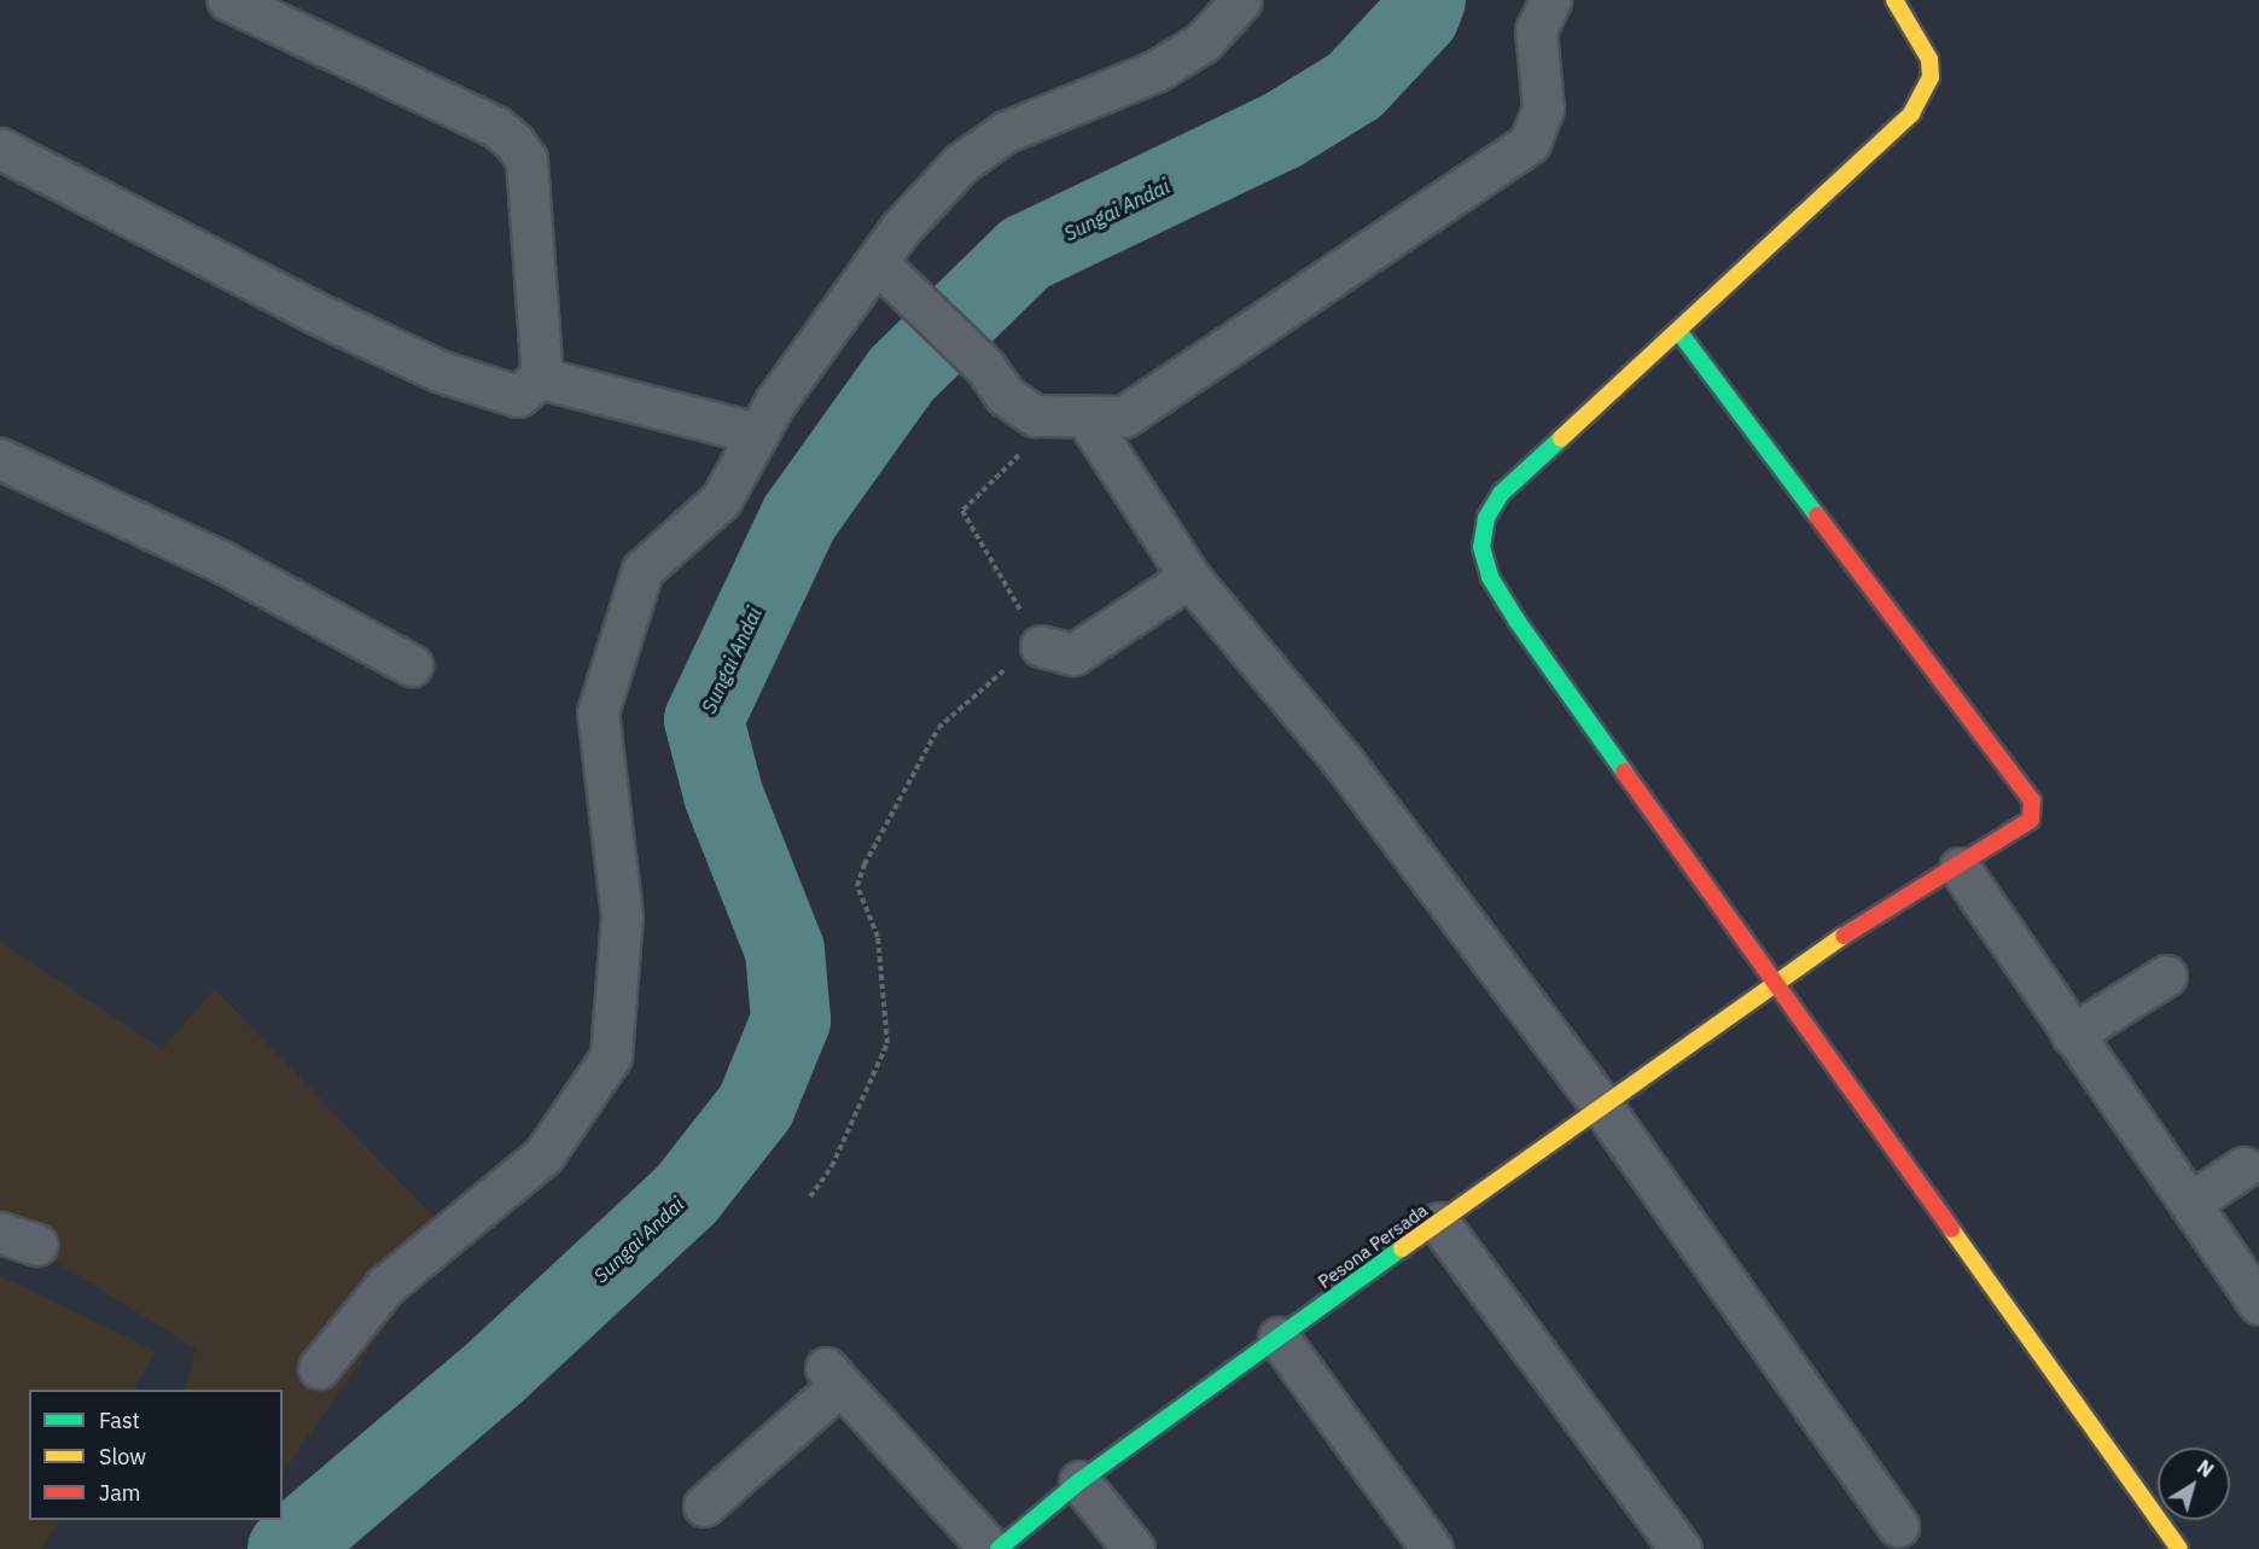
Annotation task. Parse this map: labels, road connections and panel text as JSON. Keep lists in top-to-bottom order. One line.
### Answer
{"streets":{"street":["Pesona Persada"]},"water":["Sungai Andai"],"legend":["Fast","Slow","Jam"],"north":"top right"}
